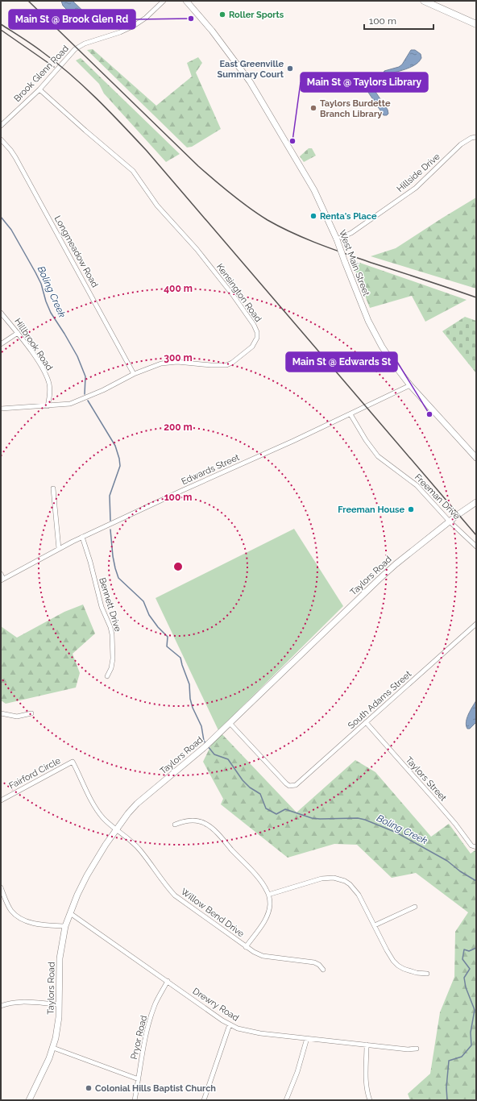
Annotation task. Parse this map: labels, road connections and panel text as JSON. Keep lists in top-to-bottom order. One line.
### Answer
{"streets":{"street":["Brook Glenn Road","Hillside Drive","Longmeadow Road","West Main Street","Kensington Road","Hillbrook Road","Edwards Street","Freeman Drive","Taylors Road","Bennett Drive","South Adams Street","Fairford Circle","Taylors Street","Willow Bend Drive","Drewry Road","Pryor Road"]},"crossings":[["Brook Glenn Road","Kensington Road"],["Hillside Drive","West Main Street"],["Longmeadow Road","Kensington Road"],["West Main Street","Edwards Street"],["Kensington Road","Hillbrook Road"],["Edwards Street","Freeman Drive"],["Edwards Street","Bennett Drive"],["Freeman Drive","Taylors Road"],["Taylors Road","South Adams Street"],["Taylors Road","Fairford Circle"],["Taylors Road","Willow Bend Drive"],["Taylors Road","Drewry Road"],["South Adams Street","Taylors Street"],["Fairford Circle","Willow Bend Drive"],["Drewry Road","Pryor Road"]],"water":["Boling Creek"],"places":["Roller Sports","Main St @ Brook Glen Rd","East Greenville Summary Court","Taylors Burdette Branch Library","Main St @ Taylors Library","Renta's Place","Main St @ Edwards St","Freeman House","Colonial Hills Baptist Church"],"scale_bar":"100 m","rings":["400 m","300 m","200 m","100 m"]}
